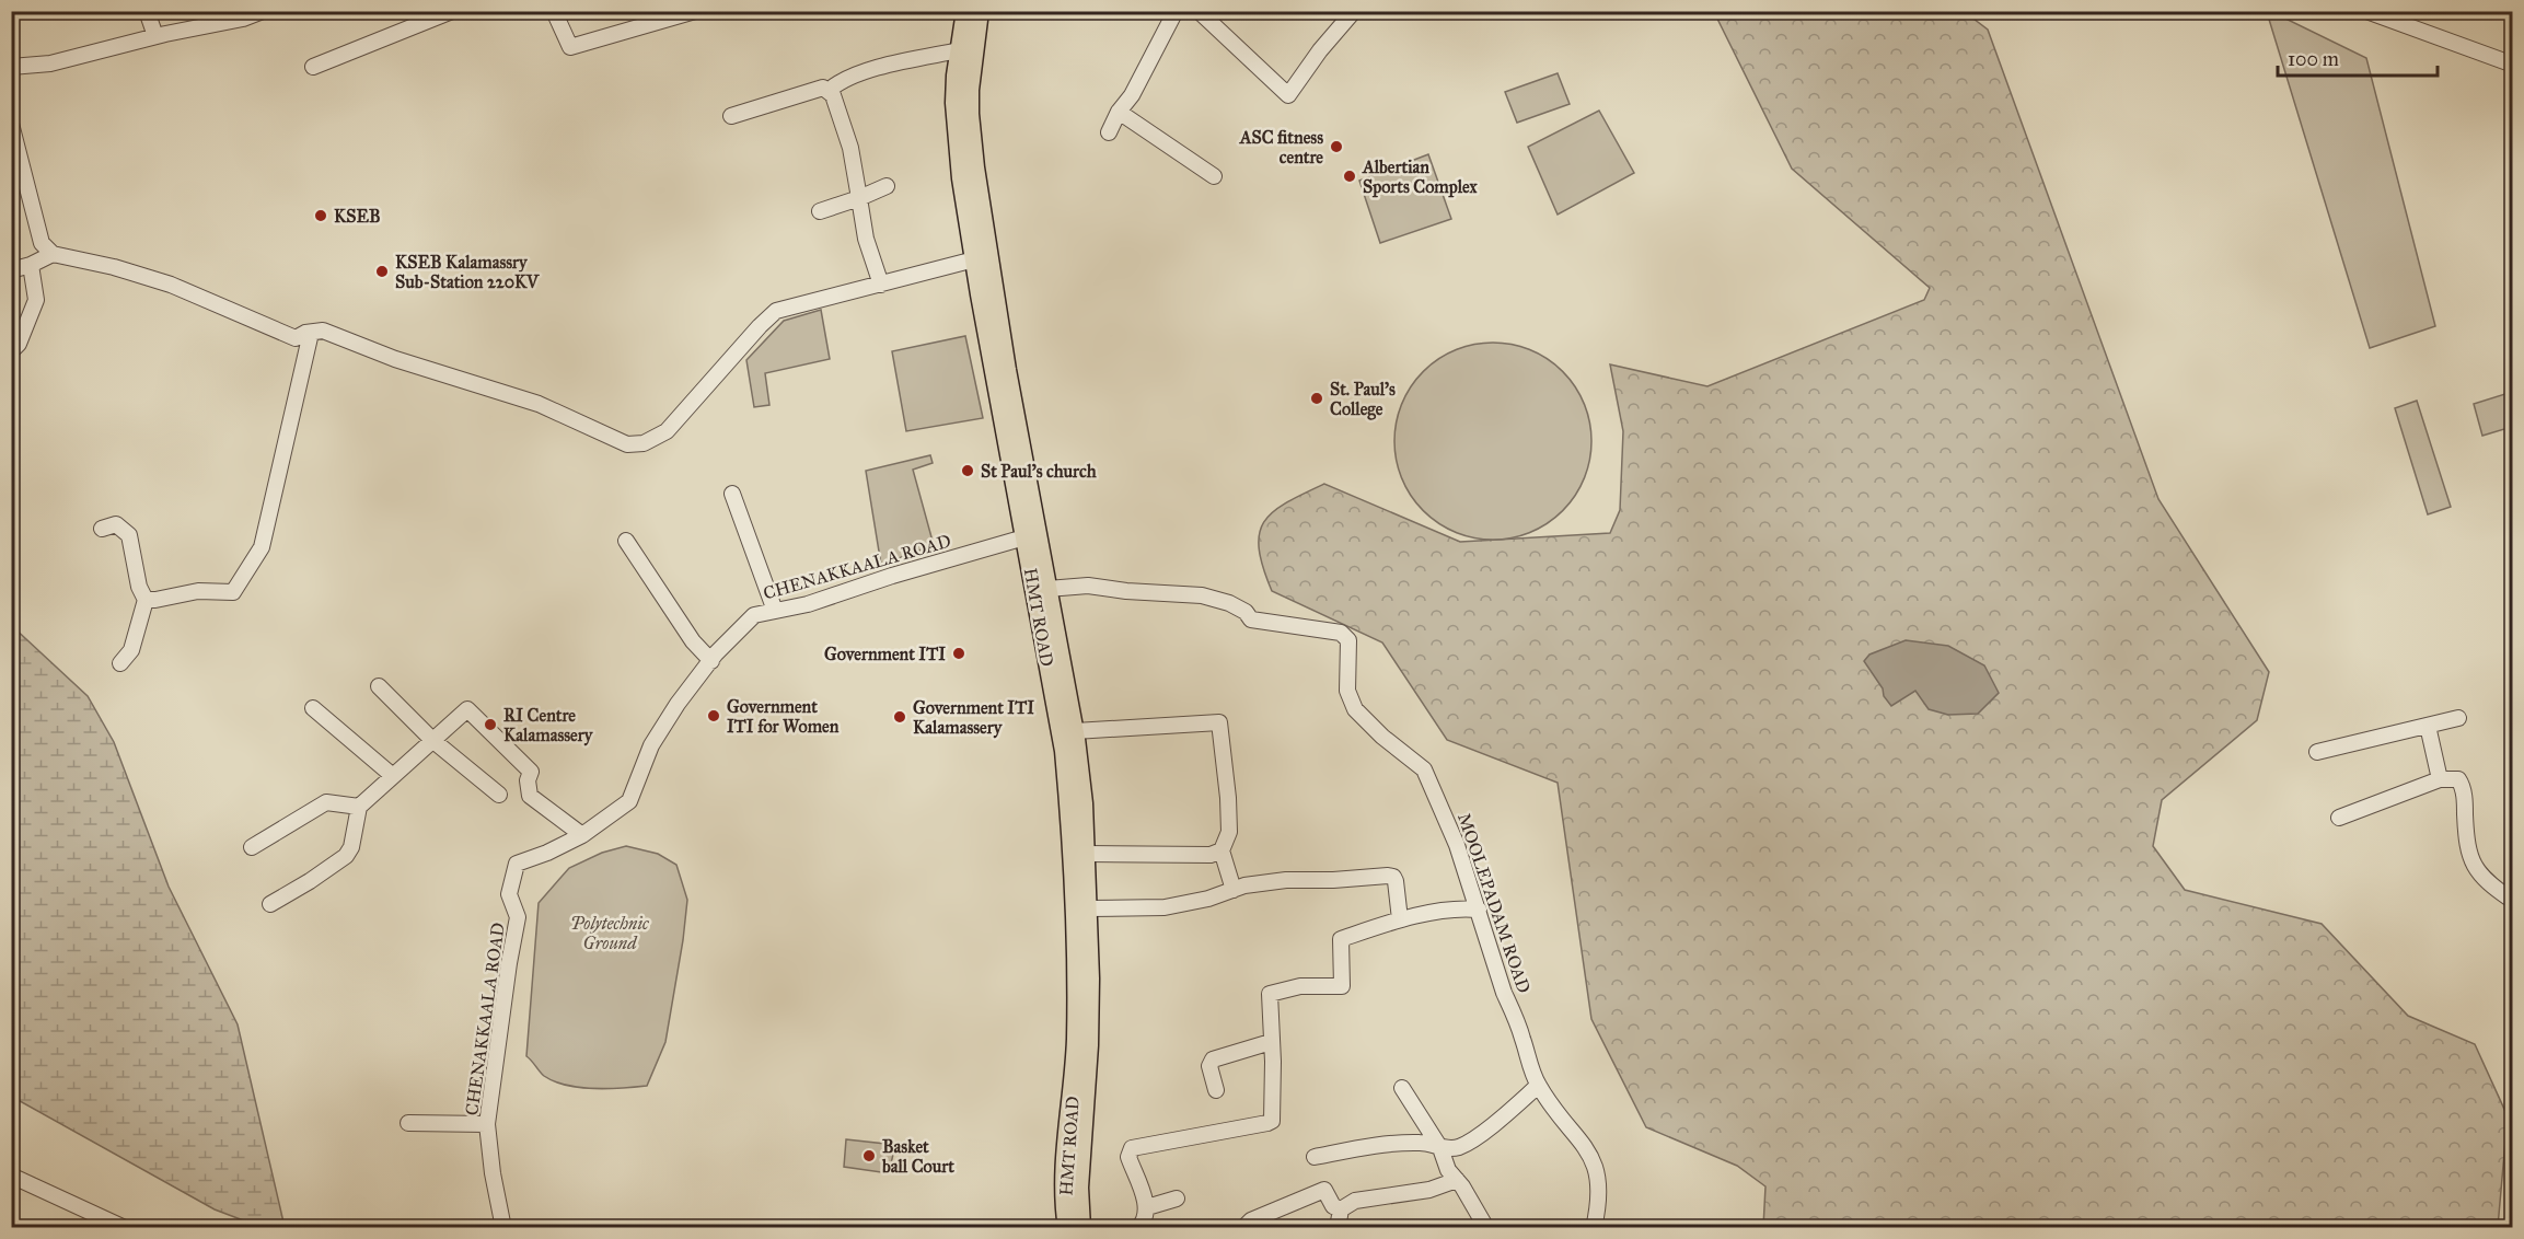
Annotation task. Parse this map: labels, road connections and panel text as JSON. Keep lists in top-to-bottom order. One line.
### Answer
{"streets":{"main road":["HMT ROAD"],"street":["CHENAKKAALA ROAD","MOOLEPADAM ROAD"]},"crossings":[["CHENAKKAALA ROAD","HMT ROAD"],["HMT ROAD","MOOLEPADAM ROAD"]],"parks":["Polytechnic Ground"],"places":["ASC fitness centre","Albertian Sports Complex","KSEB","KSEB Kalamassry Sub-Station 220KV","St. Paul's College","St Paul's church","Government ITI","Government ITI for Women","Government ITI Kalamassery","RI Centre Kalamassery","Basket ball Court"],"scale_bar":"100 m"}
